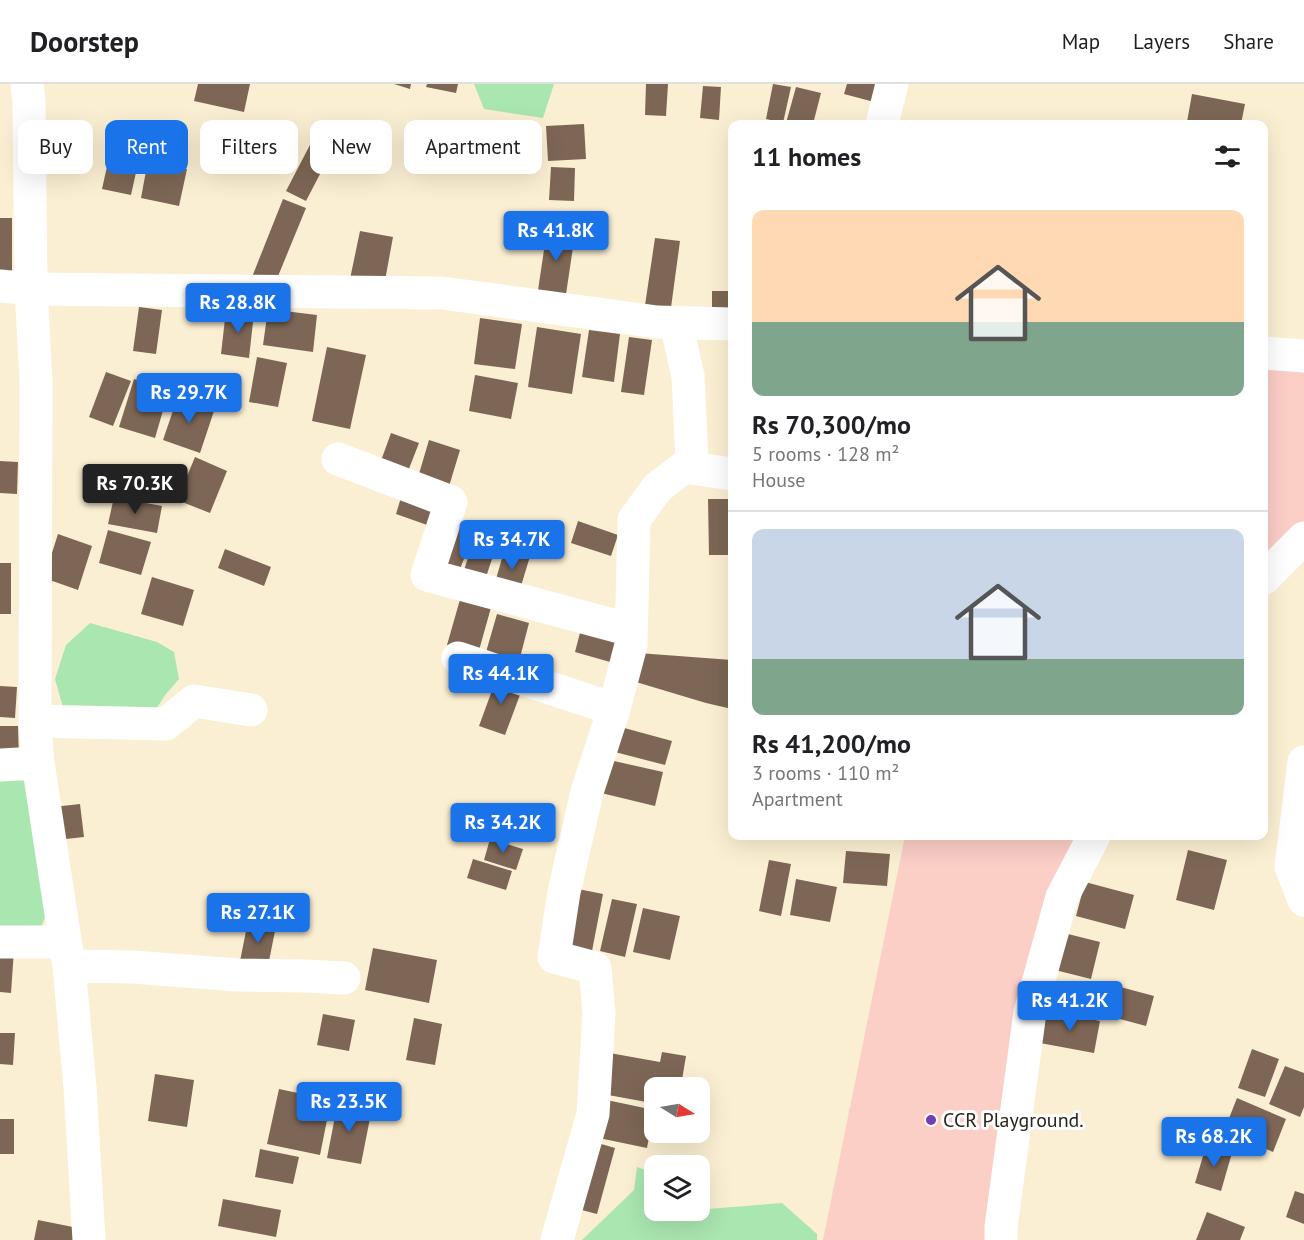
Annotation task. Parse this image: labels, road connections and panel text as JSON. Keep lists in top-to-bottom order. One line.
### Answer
{"places":["CCR Playground."],"north":"right","page":{"header":"Doorstep","nav":["Map","Layers","Share"],"chip":["Buy","Rent","Filters","New","Apartment"],"heading":"11 homes","list":[{"name":"Rs 70,300/mo","note":"5 rooms · 128 m² · House"},{"name":"Rs 41,200/mo","note":"3 rooms · 110 m² · Apartment"}],"price":["Rs 41.8K","Rs 28.8K","Rs 29.7K","Rs 70.3K","Rs 34.7K","Rs 44.1K","Rs 34.2K","Rs 27.1K","Rs 41.2K","Rs 23.5K","Rs 68.2K"]}}
